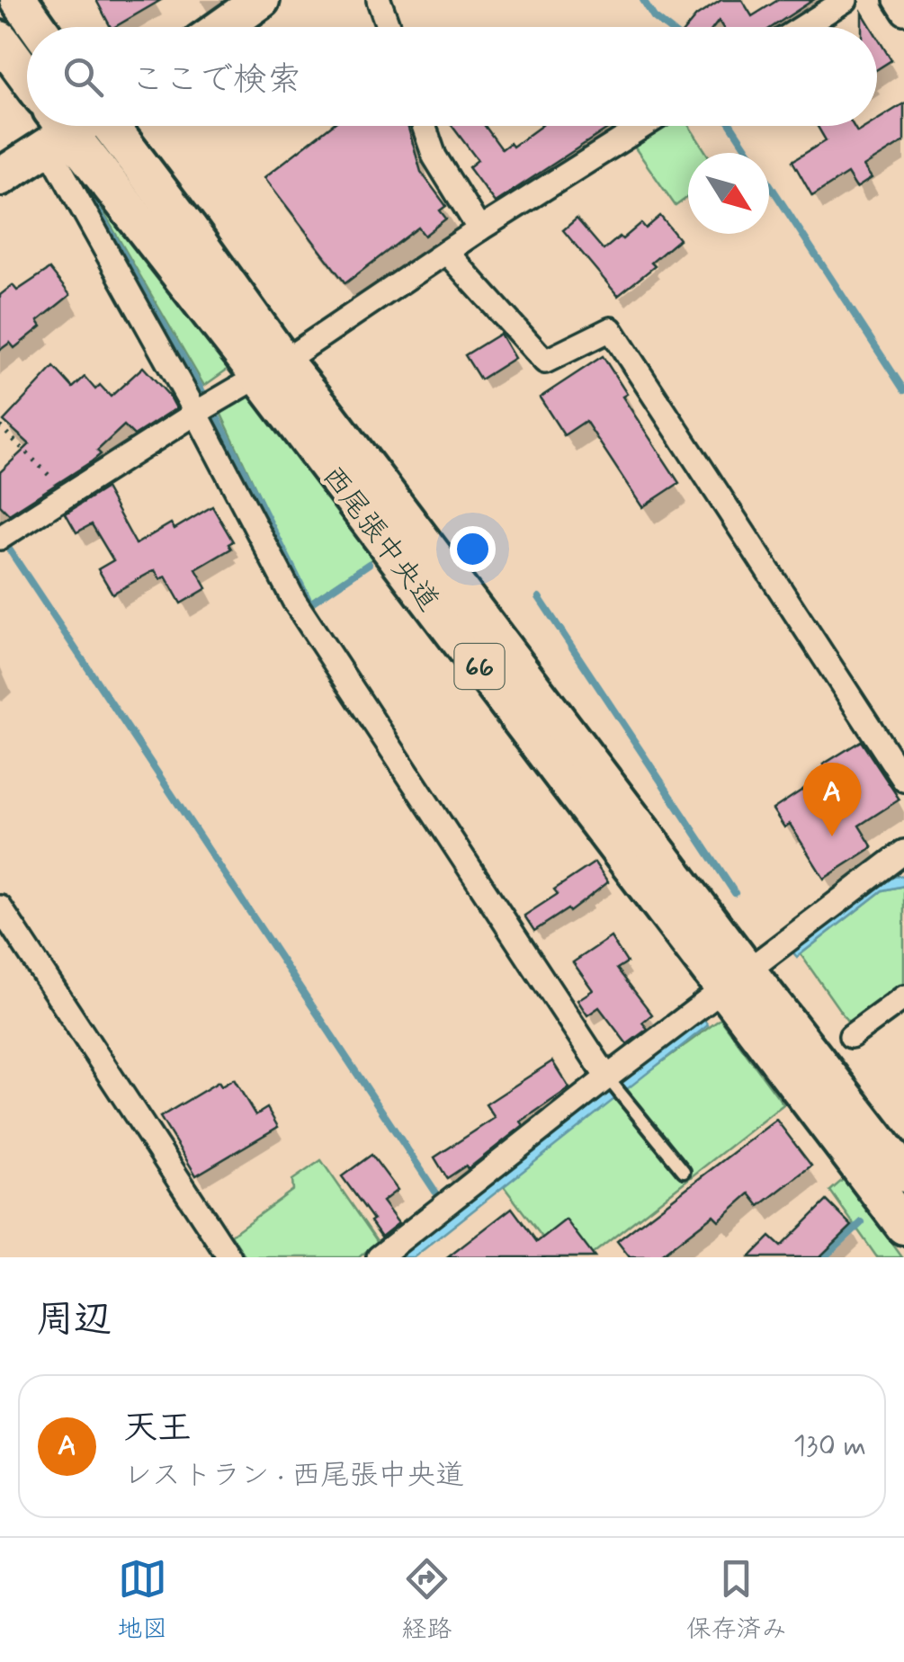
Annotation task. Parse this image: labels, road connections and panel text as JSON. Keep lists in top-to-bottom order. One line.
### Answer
{"streets":{"main road":["西尾張中央道","66"]},"north":"bottom right","page":{"search":"ここで検索","pins":"A","heading":"周辺","list":[{"mark":"A","name":"天王","note":"レストラン · 西尾張中央道","value":"130 m"}],"nav":["地図","経路","保存済み"]}}
